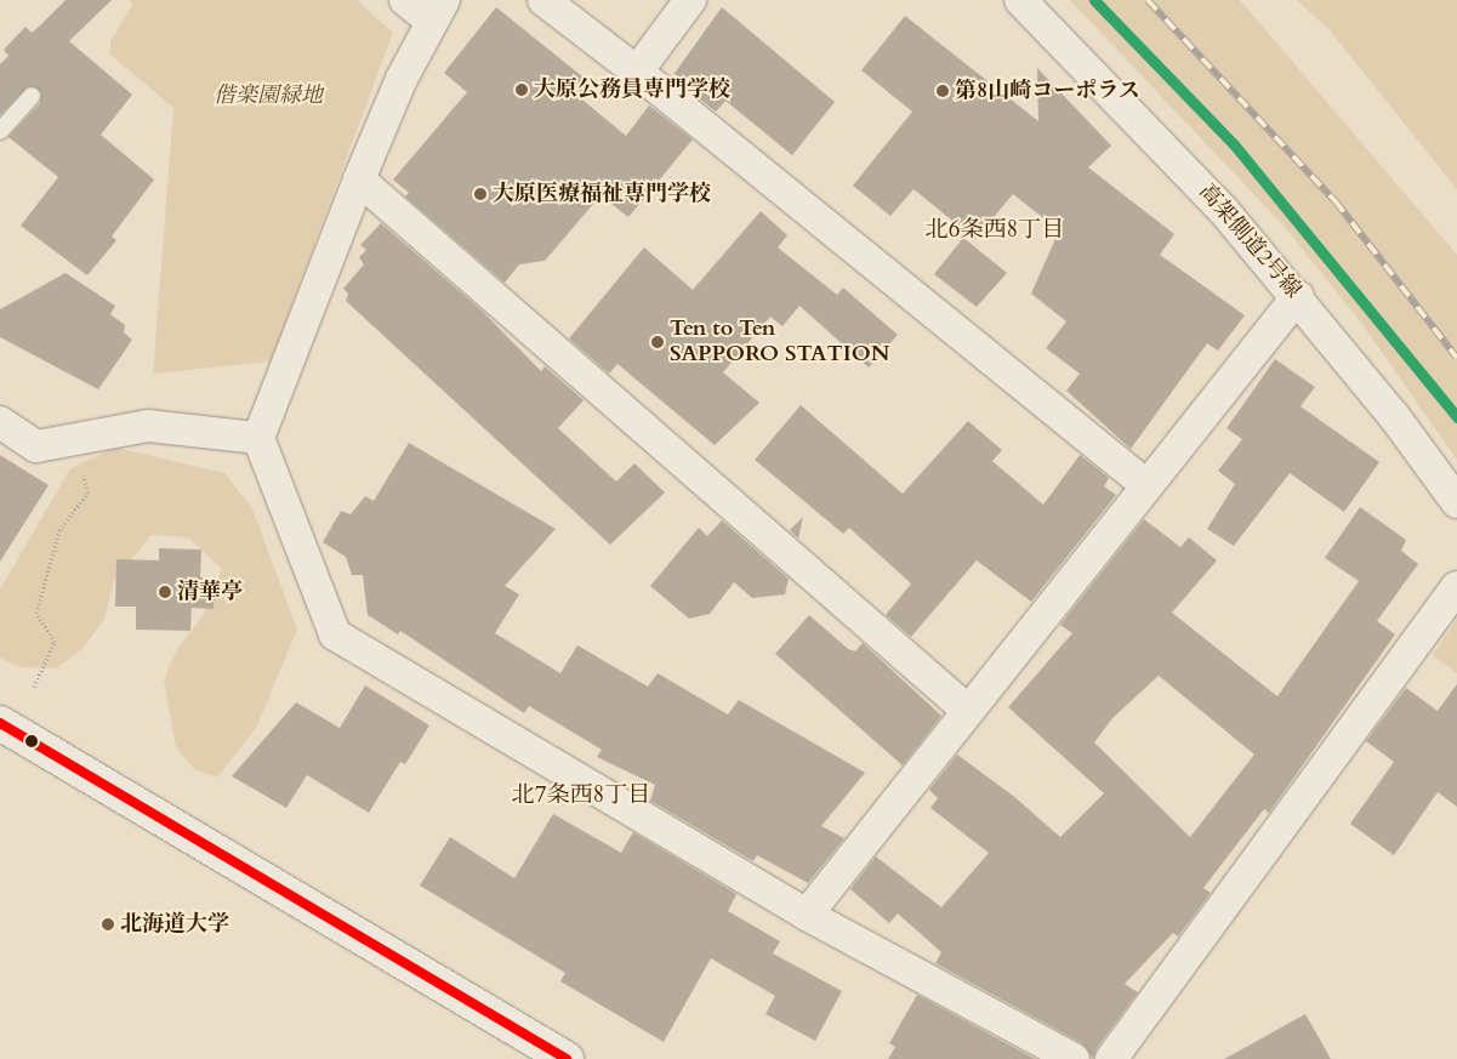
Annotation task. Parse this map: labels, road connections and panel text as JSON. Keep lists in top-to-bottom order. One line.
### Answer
{"streets":{"street":["高架側道2号線"]},"districts":["北6条西8丁目","北7条西8丁目"],"parks":["偕楽園緑地"],"places":["大原公務員専門学校","第8山崎コーポラス","大原医療福祉専門学校","Ten to Ten SAPPORO STATION","清華亭","北海道大学"]}
